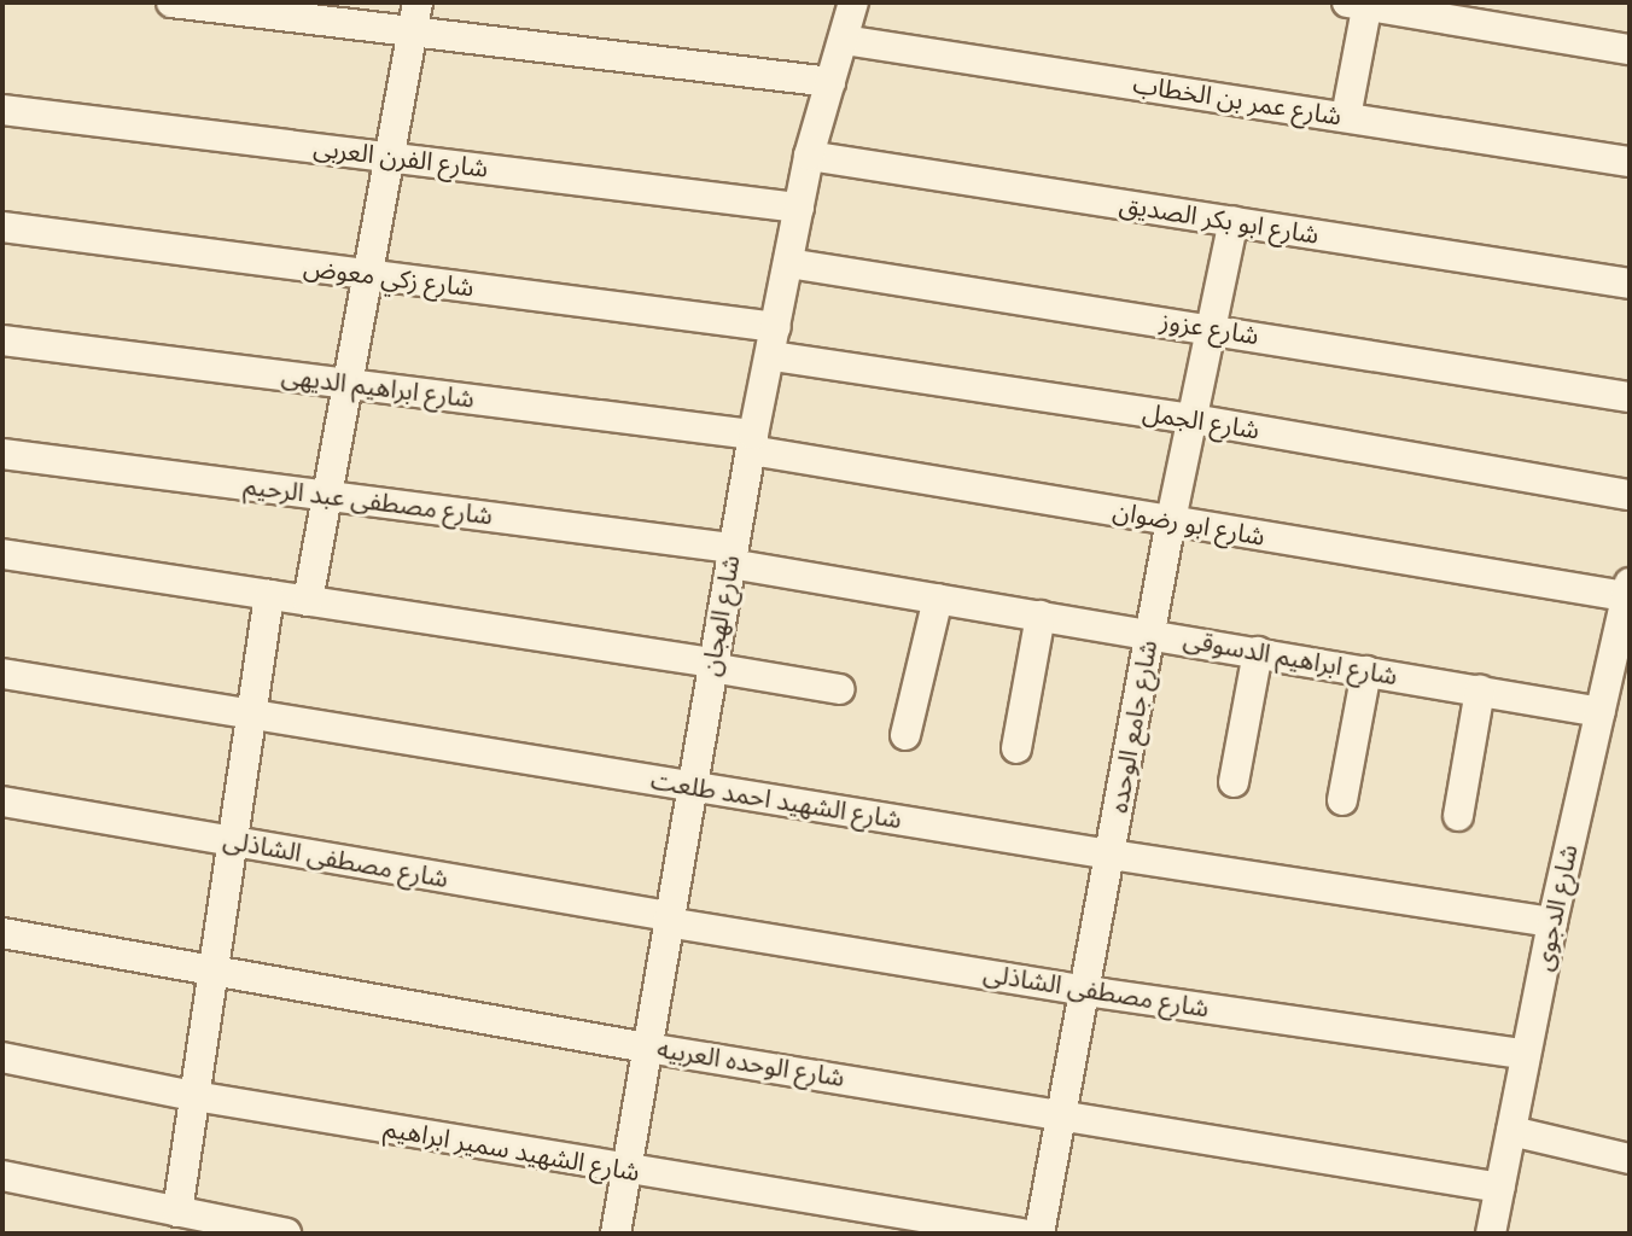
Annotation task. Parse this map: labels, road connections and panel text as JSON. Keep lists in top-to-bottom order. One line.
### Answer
{"streets":{"street":["شارع عمر بن الخطاب","شارع الفرن العربى","شارع ابو بكر الصديق","شارع زكي معوض","شارع عزوز","شارع ابراهيم الديهى","شارع الجمل","شارع مصطفى عبد الرحيم","شارع ابو رضوان","شارع الهجان","شارع ابراهيم الدسوقى","شارع جامع الوحده","شارع الشهيد احمد طلعت","شارع مصطفى الشاذلى","شارع الدجوى","شارع الوحده العربيه","شارع الشهيد سمير ابراهيم"]},"crossings":[["شارع عمر بن الخطاب","شارع الهجان"],["شارع الفرن العربى","شارع الهجان"],["شارع ابو بكر الصديق","شارع الهجان"],["شارع ابو بكر الصديق","شارع جامع الوحده"],["شارع زكي معوض","شارع الجمل"],["شارع زكي معوض","شارع الهجان"],["شارع عزوز","شارع الهجان"],["شارع عزوز","شارع جامع الوحده"],["شارع ابراهيم الديهى","شارع ابو رضوان"],["شارع ابراهيم الديهى","شارع الهجان"],["شارع الجمل","شارع الهجان"],["شارع الجمل","شارع جامع الوحده"],["شارع مصطفى عبد الرحيم","شارع الهجان"],["شارع مصطفى عبد الرحيم","شارع ابراهيم الدسوقى"],["شارع ابو رضوان","شارع الهجان"],["شارع ابو رضوان","شارع جامع الوحده"],["شارع ابو رضوان","شارع الدجوى"],["شارع الهجان","شارع ابراهيم الدسوقى"],["شارع الهجان","شارع الشهيد احمد طلعت"],["شارع الهجان","شارع مصطفى الشاذلى"],["شارع الهجان","شارع الوحده العربيه"],["شارع الهجان","شارع الشهيد سمير ابراهيم"],["شارع ابراهيم الدسوقى","شارع جامع الوحده"],["شارع ابراهيم الدسوقى","شارع الدجوى"],["شارع جامع الوحده","شارع الشهيد احمد طلعت"],["شارع جامع الوحده","شارع مصطفى الشاذلى"],["شارع جامع الوحده","شارع الوحده العربيه"],["شارع الشهيد احمد طلعت","شارع الدجوى"],["شارع مصطفى الشاذلى","شارع الدجوى"],["شارع الدجوى","شارع الوحده العربيه"]]}
